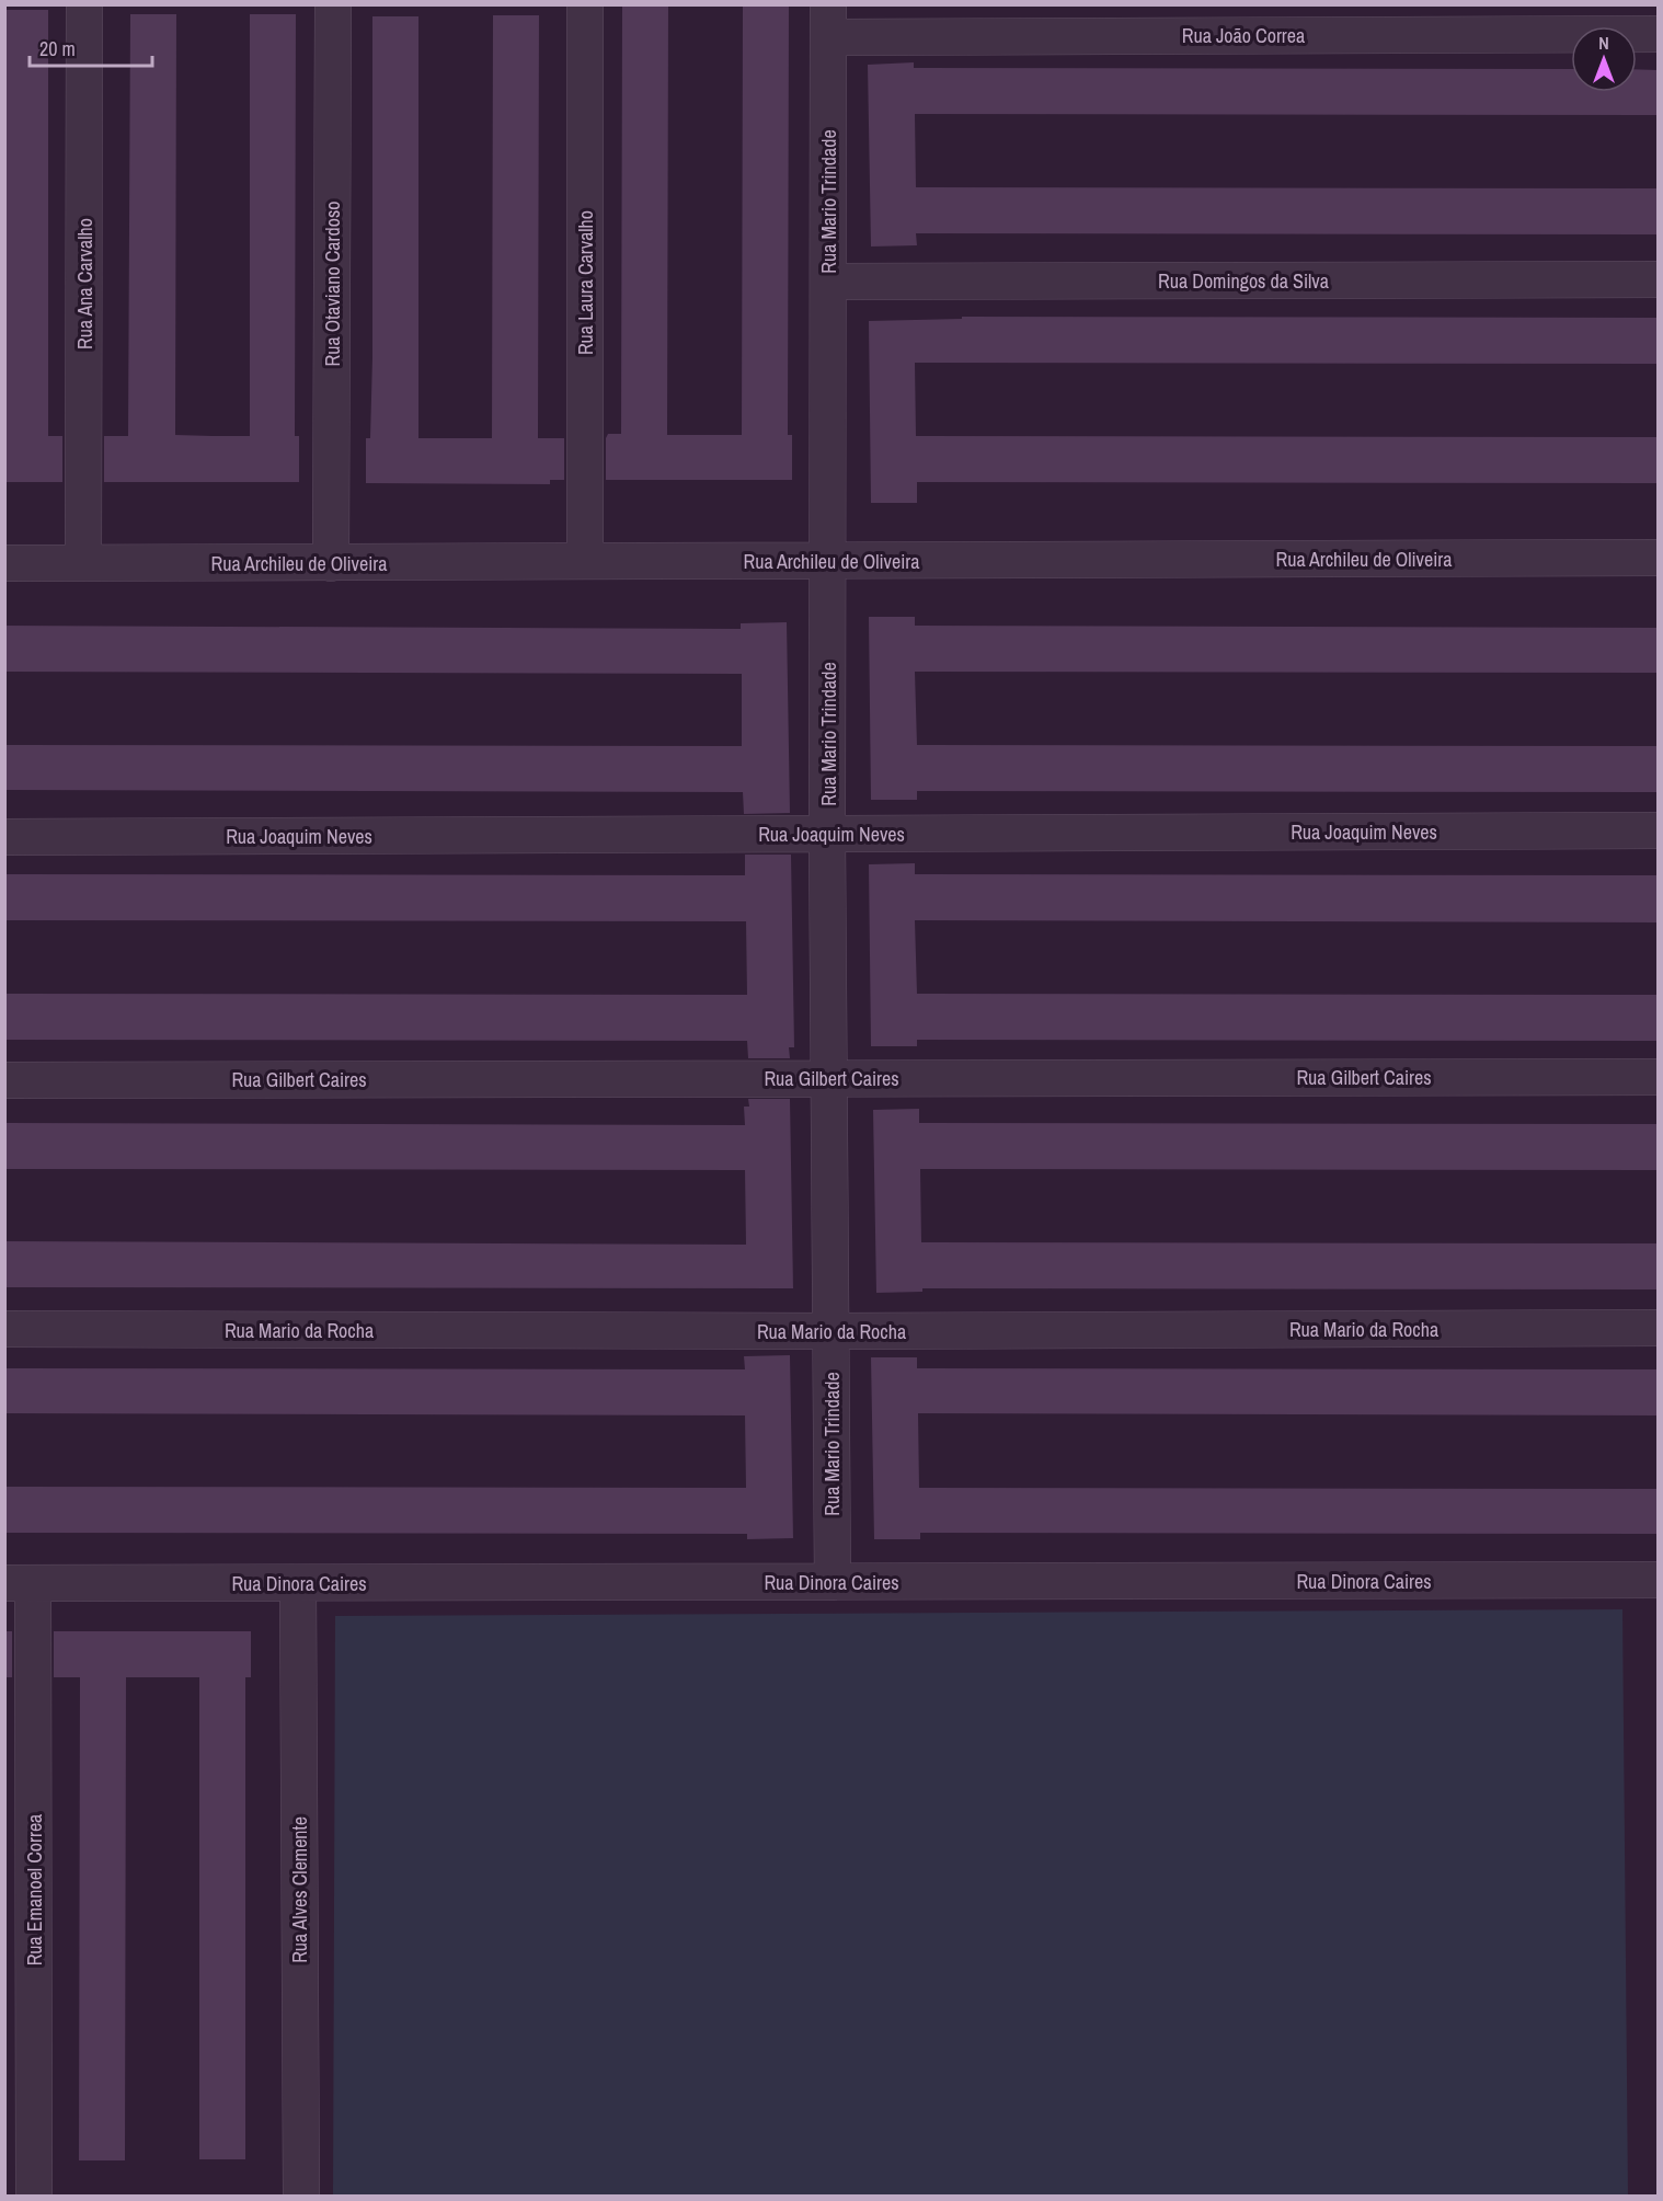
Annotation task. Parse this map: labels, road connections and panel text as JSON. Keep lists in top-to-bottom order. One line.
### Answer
{"streets":{"street":["Rua João Correa","Rua Mario Trindade","Rua Domingos da Silva","Rua Laura Carvalho","Rua Ana Carvalho","Rua Otaviano Cardoso","Rua Archileu de Oliveira","Rua Joaquim Neves","Rua Gilbert Caires","Rua Mario da Rocha","Rua Dinora Caires","Rua Emanoel Correa","Rua Alves Clemente"]},"crossings":[["Rua João Correa","Rua Mario Trindade"],["Rua Mario Trindade","Rua Domingos da Silva"],["Rua Mario Trindade","Rua Archileu de Oliveira"],["Rua Mario Trindade","Rua Joaquim Neves"],["Rua Mario Trindade","Rua Gilbert Caires"],["Rua Mario Trindade","Rua Mario da Rocha"],["Rua Mario Trindade","Rua Dinora Caires"],["Rua Laura Carvalho","Rua Archileu de Oliveira"],["Rua Ana Carvalho","Rua Archileu de Oliveira"],["Rua Otaviano Cardoso","Rua Archileu de Oliveira"],["Rua Dinora Caires","Rua Emanoel Correa"],["Rua Dinora Caires","Rua Alves Clemente"]],"scale_bar":"20 m","north":"top"}
